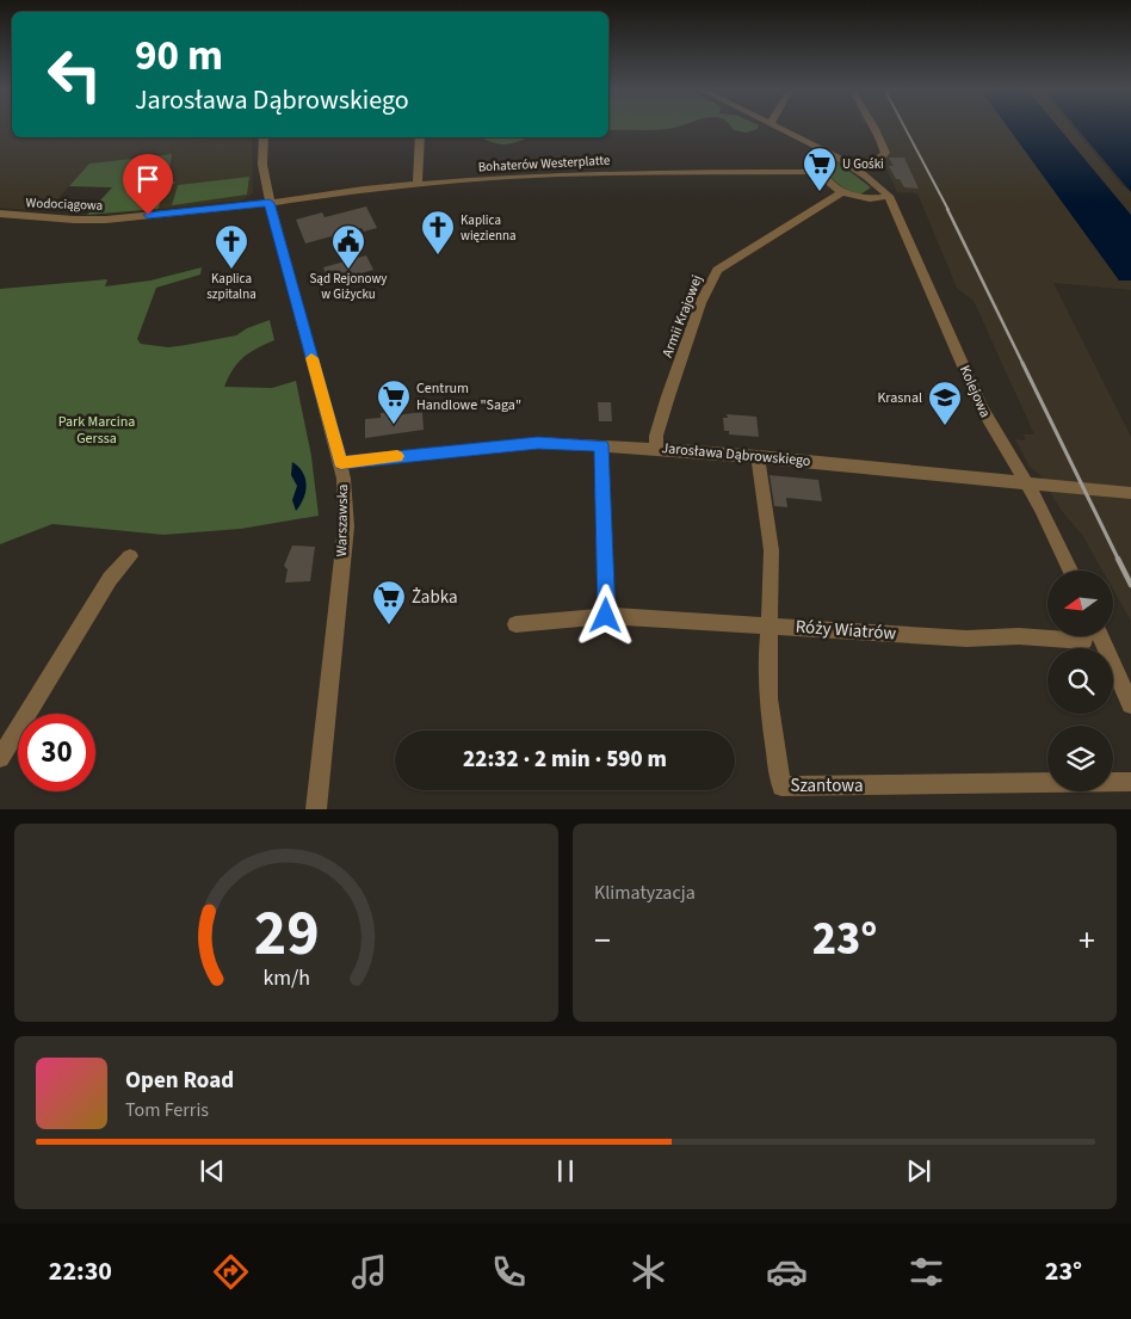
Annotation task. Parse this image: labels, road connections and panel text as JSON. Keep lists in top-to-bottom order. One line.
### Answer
{"streets":{"street":["Bohaterów Westerplatte","Wodociągowa","Armii Krajowej","Kolejowa","Jarosława Dąbrowskiego","Warszawska","Róży Wiatrów","Szantowa"]},"crossings":[["Bohaterów Westerplatte","Wodociągowa"],["Bohaterów Westerplatte","Warszawska"],["Wodociągowa","Warszawska"],["Armii Krajowej","Jarosława Dąbrowskiego"],["Kolejowa","Jarosława Dąbrowskiego"],["Jarosława Dąbrowskiego","Warszawska"],["Jarosława Dąbrowskiego","Szantowa"],["Róży Wiatrów","Szantowa"]],"parks":["Park Marcina Gerssa"],"places":{"supermarket":["U Gośki","Centrum Handlowe \"Saga\"","Żabka"],"church":["Kaplica więzienna","Kaplica szpitalna"],"public building":["Sąd Rejonowy w Giżycku"],"school or university":["Krasnal"]},"north":"left","page":{"turn":["90 m","Jarosława Dąbrowskiego"],"limit":"30","trip":"22:32 · 2 min · 590 m","tile":"Klimatyzacja","heat":["−","23°","+"],"song":["Open Road","Tom Ferris"],"tabs":["22:30","23°"],"gauge":["29","km/h"]}}
